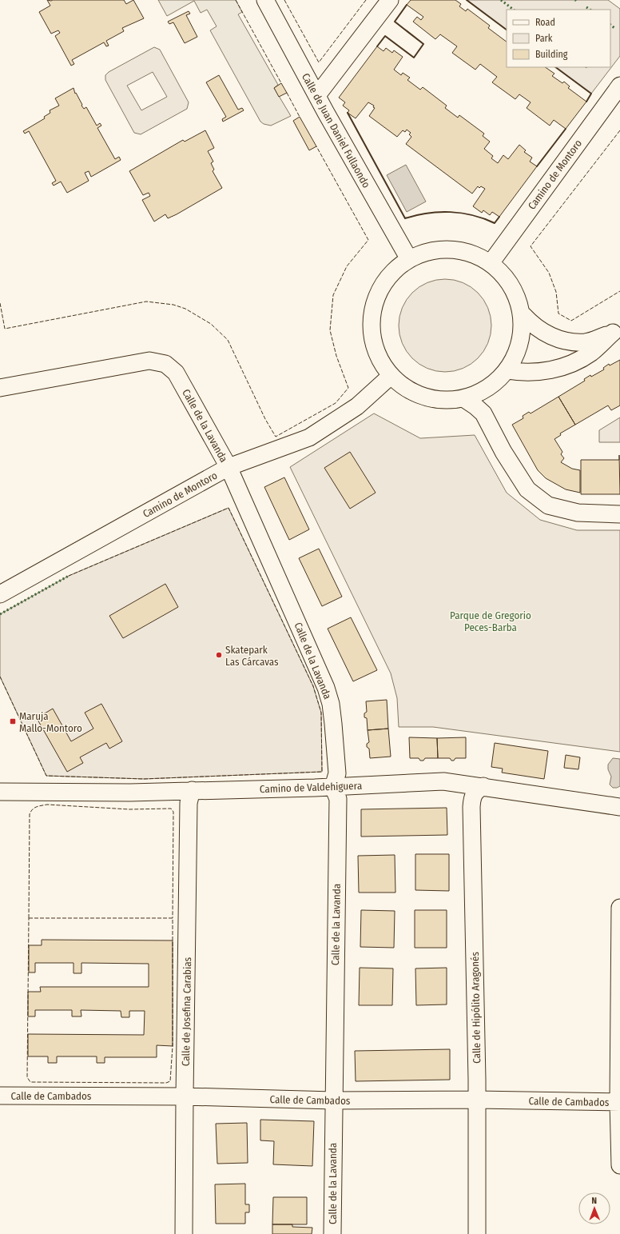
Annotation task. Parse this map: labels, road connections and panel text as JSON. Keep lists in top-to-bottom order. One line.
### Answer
{"streets":{"street":["Calle de Juan Daniel Fullaondo","Camino de Montoro","Calle de la Lavanda","Camino de Valdehiguera","Calle de Hipólito Aragonés","Calle de Josefina Carabias","Calle de Cambados"]},"crossings":[["Camino de Montoro","Calle de la Lavanda"],["Calle de la Lavanda","Camino de Valdehiguera"],["Calle de la Lavanda","Calle de Cambados"],["Camino de Valdehiguera","Calle de Hipólito Aragonés"],["Camino de Valdehiguera","Calle de Josefina Carabias"],["Calle de Hipólito Aragonés","Calle de Cambados"],["Calle de Josefina Carabias","Calle de Cambados"]],"parks":["Parque de Gregorio Peces-Barba"],"places":{"other":["Skatepark Las Cárcavas"],"transit":["Maruja Mallo-Montoro"]},"legend":["Road","Park","Building"],"north":"top"}
